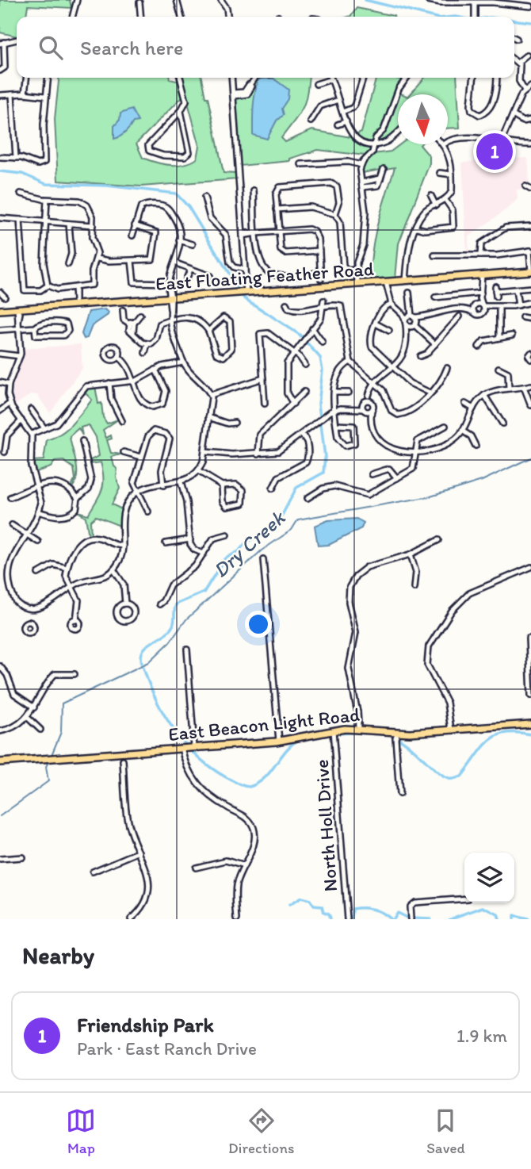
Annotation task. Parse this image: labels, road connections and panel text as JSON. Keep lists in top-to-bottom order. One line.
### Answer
{"streets":{"main road":["East Floating Feather Road","East Beacon Light Road"],"street":["North Holl Drive"]},"crossings":[["East Beacon Light Road","North Holl Drive"]],"water":["Dry Creek"],"north":"bottom","page":{"search":"Search here","pins":"1","heading":"Nearby","list":[{"mark":"1","name":"Friendship Park","note":"Park · East Ranch Drive","value":"1.9 km"}],"nav":["Map","Directions","Saved"]}}
